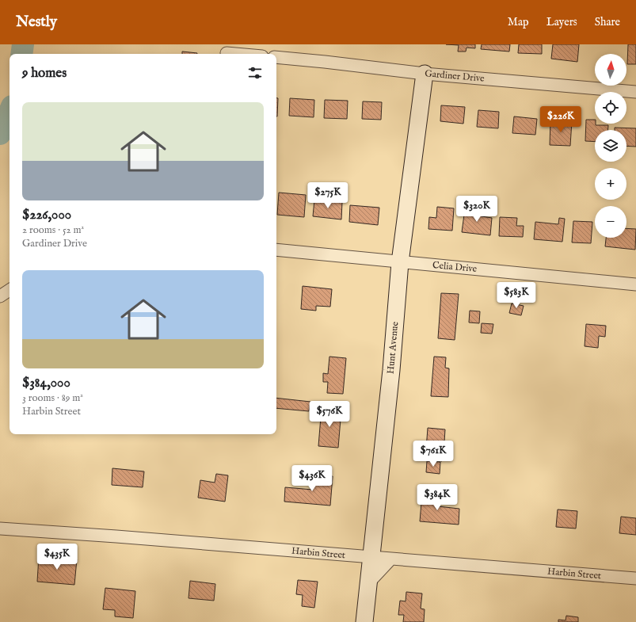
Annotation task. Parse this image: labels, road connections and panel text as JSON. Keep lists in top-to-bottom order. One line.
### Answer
{"streets":{"street":["Gardiner Drive","Celia Drive","Hunt Avenue","Harbin Street"]},"crossings":[["Gardiner Drive","Hunt Avenue"],["Celia Drive","Hunt Avenue"],["Hunt Avenue","Harbin Street"]],"north":"top","page":{"header":"Nestly","nav":["Map","Layers","Share"],"map_buttons":["+","−"],"heading":"9 homes","list":[{"name":"$226,000","note":"2 rooms · 52 m² · Gardiner Drive"},{"name":"$384,000","note":"3 rooms · 89 m² · Harbin Street"}],"price":["$226K","$275K","$320K","$583K","$576K","$761K","$436K","$384K","$435K"]}}
